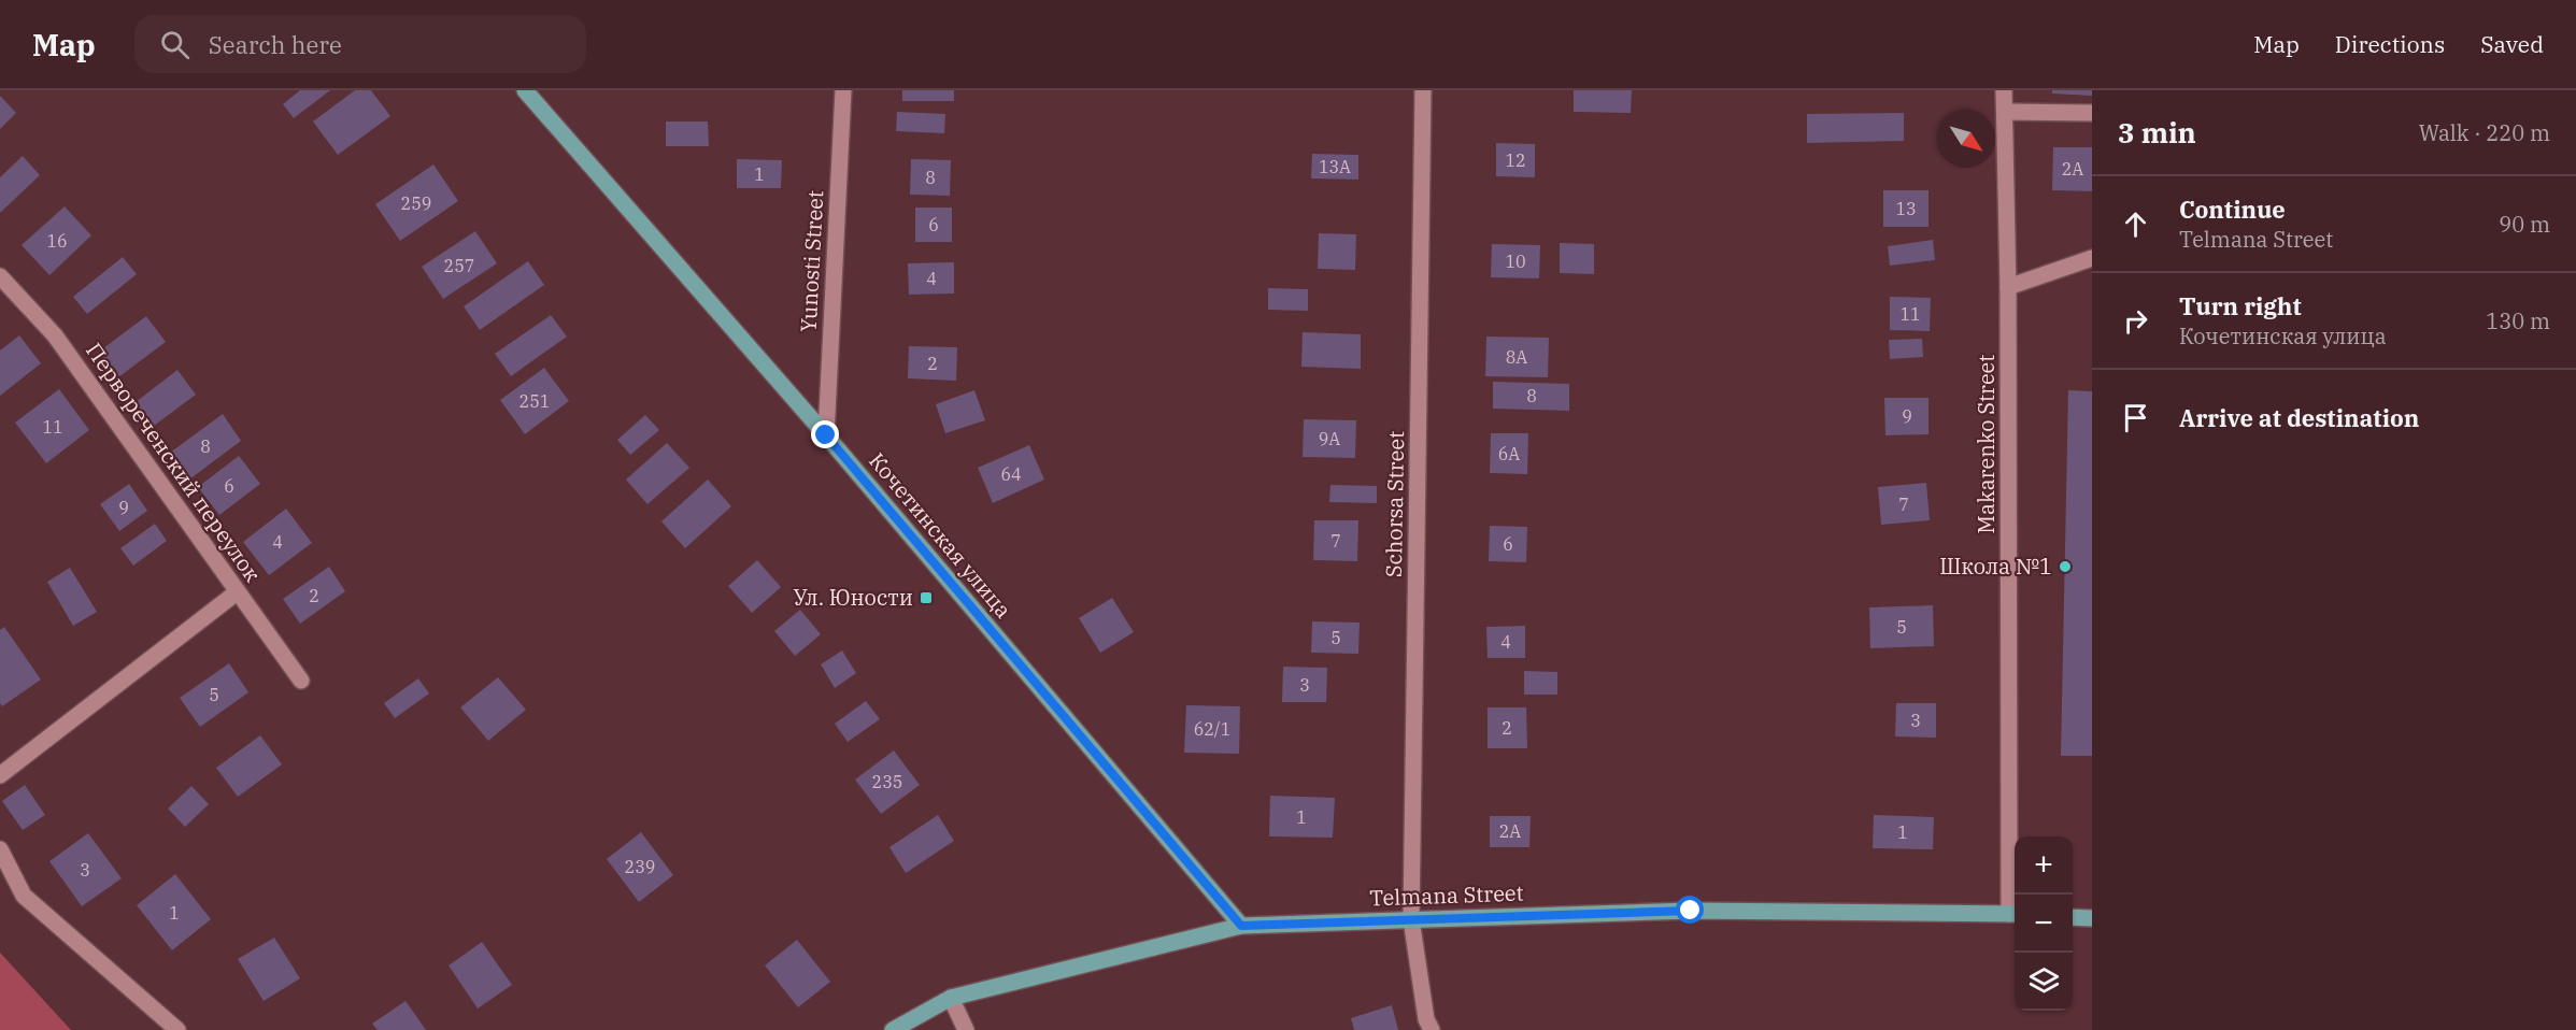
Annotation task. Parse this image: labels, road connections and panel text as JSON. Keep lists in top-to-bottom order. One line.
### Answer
{"streets":{"main road":["Кочетинская улица","Telmana Street"],"street":["Yunosti Street","Makarenko Street","Первореченский переулок","Schorsa Street"]},"crossings":[["Yunosti Street","Кочетинская улица"],["Makarenko Street","Telmana Street"],["Schorsa Street","Telmana Street"],["Кочетинская улица","Telmana Street"]],"places":{"other":["Школа №1"],"transit":["Ул. Юности"]},"house_numbers":["12","13А","2А","1","8","259","13","6","16","10","257","4","11","8А","2","8","251","9","11","9А","8","6А","64","6","7","9","7","4","6","2","5","5","4","3","5","3","2","62/1","235","1","2А","1","239","3","1"],"north":"bottom right","page":{"header":"Map","search":"Search here","nav":["Map","Directions","Saved"],"heading":["3 min","Walk · 220 m"],"list":[["Continue","Telmana Street","90 m"],["Turn right","Кочетинская улица","130 m"],"Arrive at destination"],"map_buttons":["+","−"]}}
